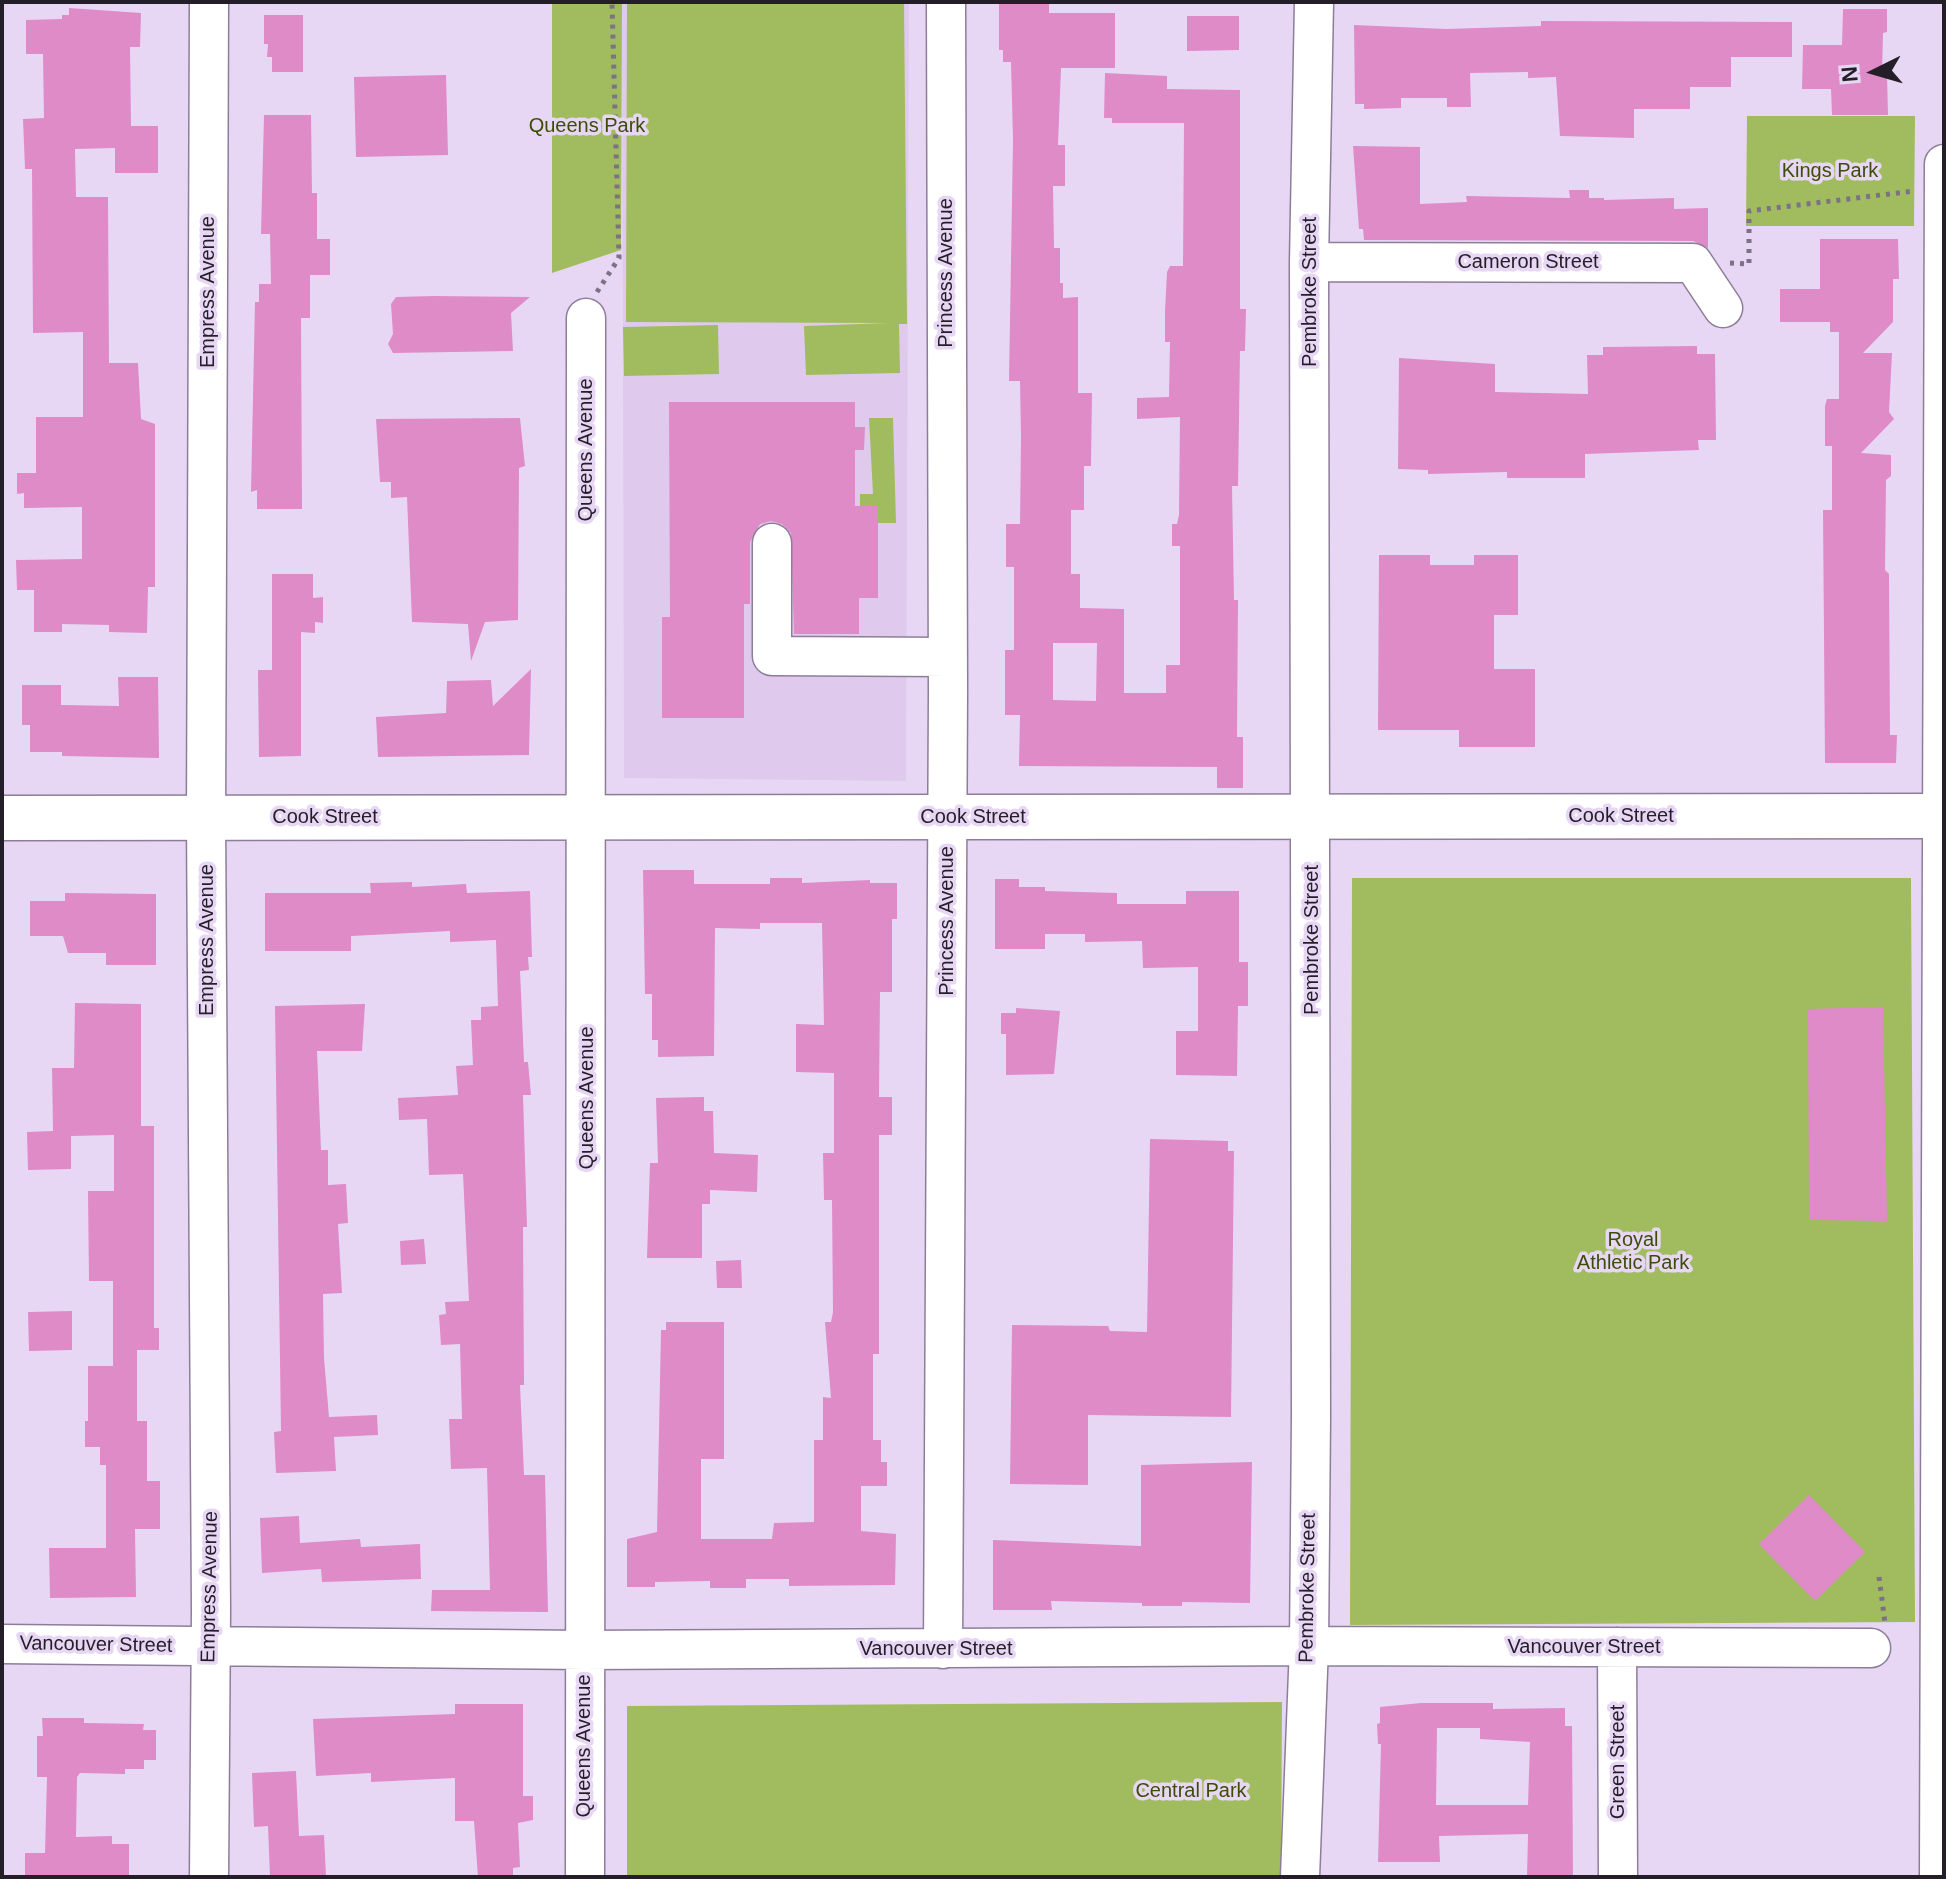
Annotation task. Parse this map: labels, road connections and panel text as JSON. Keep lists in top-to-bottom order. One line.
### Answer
{"streets":{"main road":["Cook Street"],"street":["Cameron Street","Princess Avenue","Empress Avenue","Pembroke Street","Queens Avenue","Vancouver Street","Green Street"]},"crossings":[["Cameron Street","Pembroke Street"],["Princess Avenue","Cook Street"],["Princess Avenue","Vancouver Street"],["Empress Avenue","Cook Street"],["Empress Avenue","Vancouver Street"],["Pembroke Street","Cook Street"],["Pembroke Street","Vancouver Street"],["Queens Avenue","Cook Street"],["Queens Avenue","Vancouver Street"],["Vancouver Street","Green Street"]],"parks":["Queens Park","Kings Park","Royal Athletic Park","Central Park"],"north":"left"}
